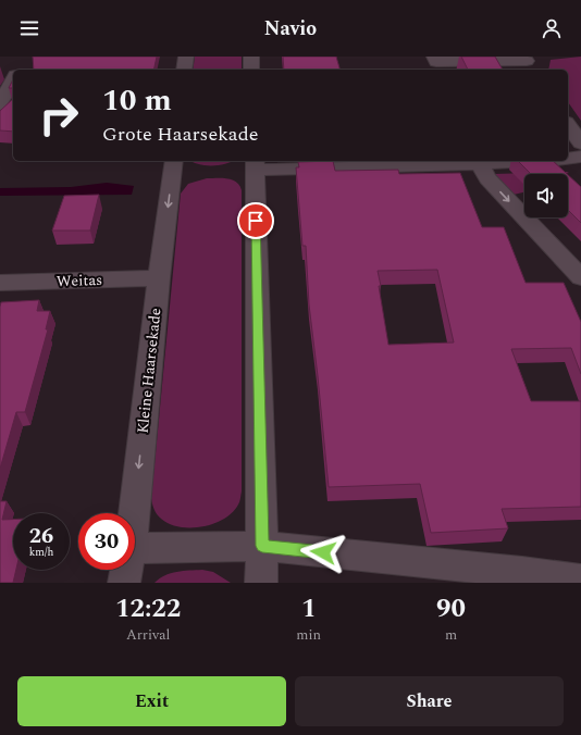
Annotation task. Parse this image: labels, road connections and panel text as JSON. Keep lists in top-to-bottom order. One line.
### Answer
{"streets":{"street":["Weitas","Kleine Haarsekade"]},"crossings":[["Weitas","Kleine Haarsekade"]],"page":{"header":"Navio","turn":["10 m","Grote Haarsekade"],"speed":"26 km/h","limit":"30","eta":["12:22","Arrival","1","min","90","m"],"buttons":["Exit","Share"]}}
